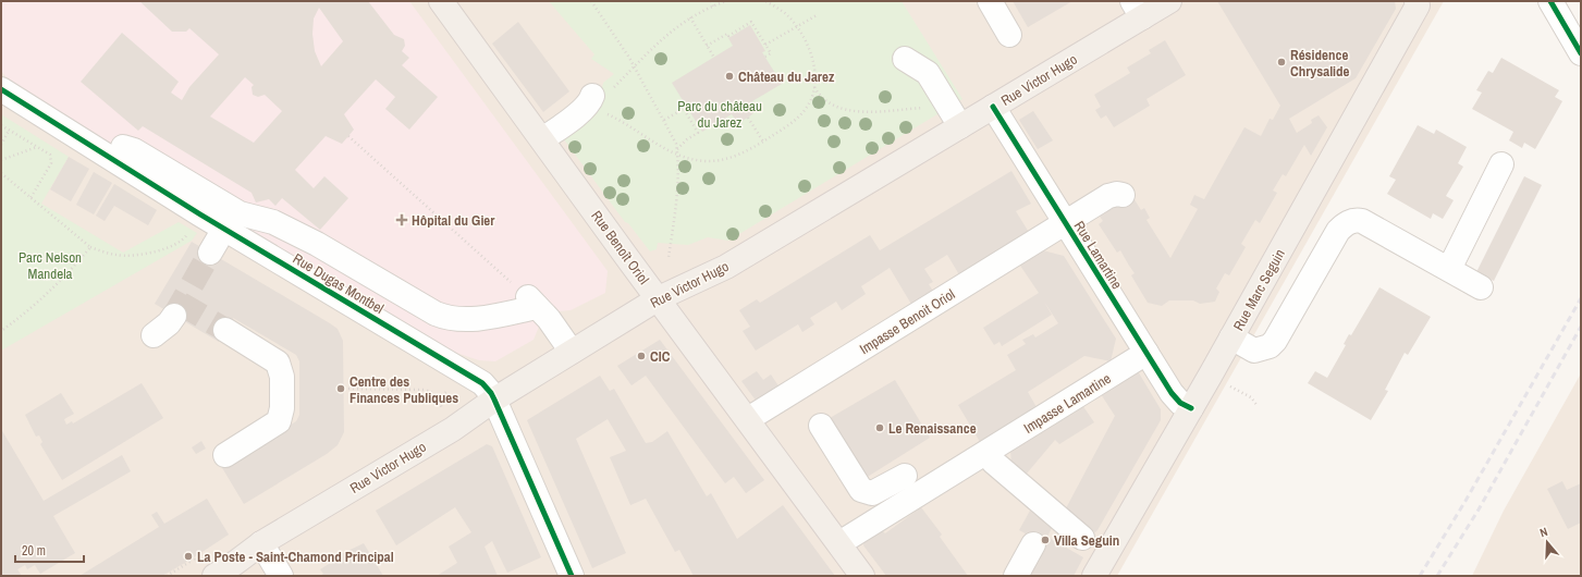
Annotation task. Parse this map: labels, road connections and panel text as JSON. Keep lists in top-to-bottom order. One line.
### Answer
{"streets":{"main road":["Rue Victor Hugo","Rue Benoît Oriol","Rue Marc Seguin"],"street":["Rue Lamartine","Rue Dugas Montbel","Impasse Benoit Oriol","Impasse Lamartine"]},"crossings":[["Rue Victor Hugo","Rue Benoît Oriol"],["Rue Victor Hugo","Rue Lamartine"],["Rue Victor Hugo","Rue Dugas Montbel"],["Rue Benoît Oriol","Impasse Benoit Oriol"],["Rue Benoît Oriol","Impasse Lamartine"],["Rue Lamartine","Rue Marc Seguin"],["Rue Lamartine","Impasse Benoit Oriol"],["Rue Lamartine","Impasse Lamartine"]],"parks":["Parc du château du Jarez","Parc Nelson Mandela"],"places":{"other":["Résidence Chrysalide","Château du Jarez","CIC","Centre des Finances Publiques","Le Renaissance","Villa Seguin","La Poste - Saint-Chamond Principal"],"health":["Hôpital du Gier"]},"scale_bar":"20 m","north":"top"}
